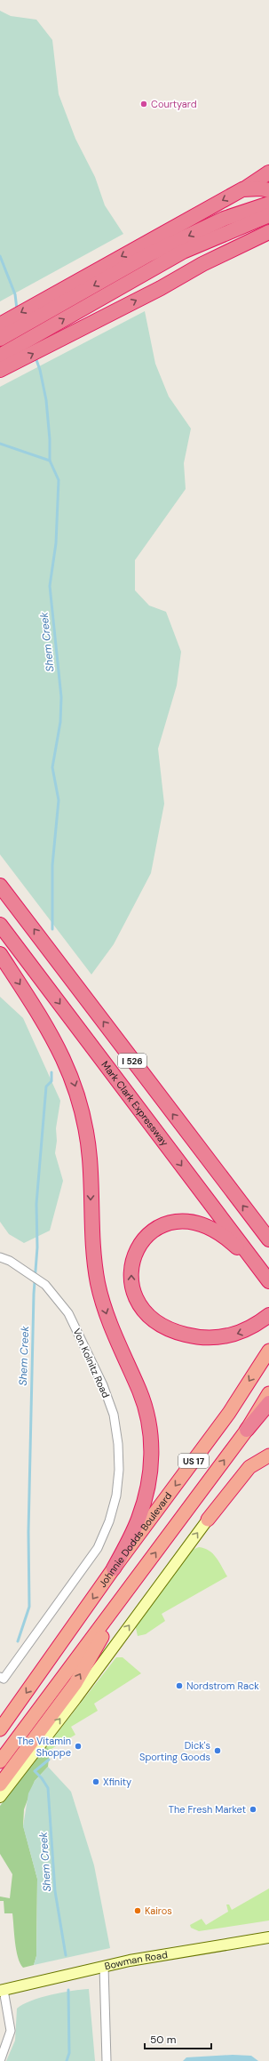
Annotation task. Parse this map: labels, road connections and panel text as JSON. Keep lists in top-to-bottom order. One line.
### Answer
{"streets":{"highway":["I 526","Mark Clark Expressway","US 17","Johnnie Dodds Boulevard"],"main road":["Bowman Road"],"street":["Von Kolnitz Road"]},"water":["Shem Creek"],"places":["Courtyard","Nordstrom Rack","The Vitamin Shoppe","Dick's Sporting Goods","Xfinity","The Fresh Market","Kairos"],"scale_bar":"50 m"}
